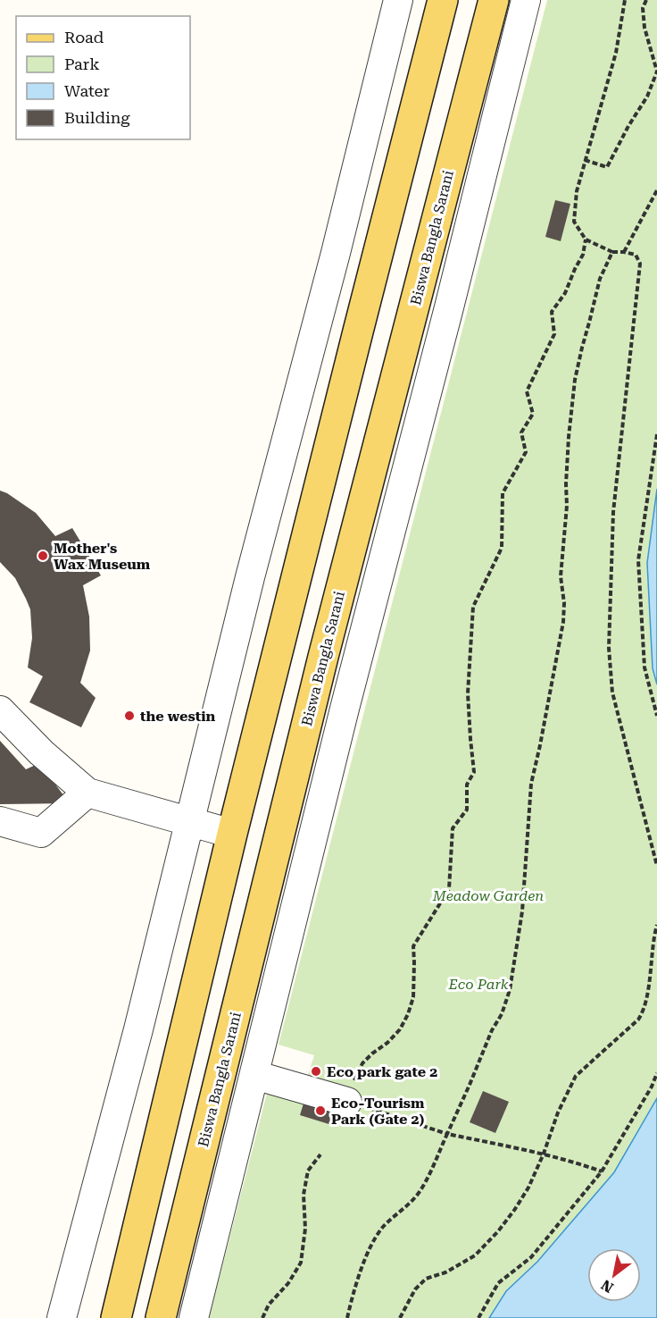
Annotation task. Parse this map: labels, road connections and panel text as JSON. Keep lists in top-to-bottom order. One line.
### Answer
{"streets":{"main road":["Biswa Bangla Sarani"]},"parks":["Meadow Garden","Eco Park"],"places":["Mother's Wax Museum","the westin","Eco park gate 2","Eco-Tourism Park (Gate 2)"],"legend":["Road","Park","Water","Building"],"north":"bottom left"}
